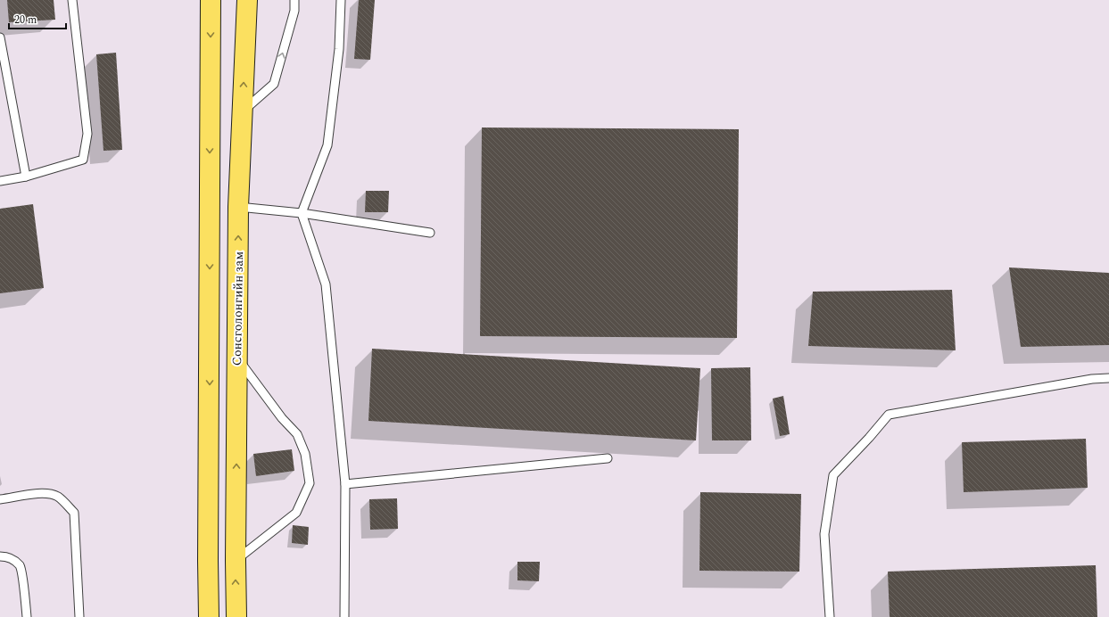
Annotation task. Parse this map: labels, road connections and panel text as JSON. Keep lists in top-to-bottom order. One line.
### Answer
{"streets":{"main road":["Сонсголонгийн зам"]},"scale_bar":"20 m"}
